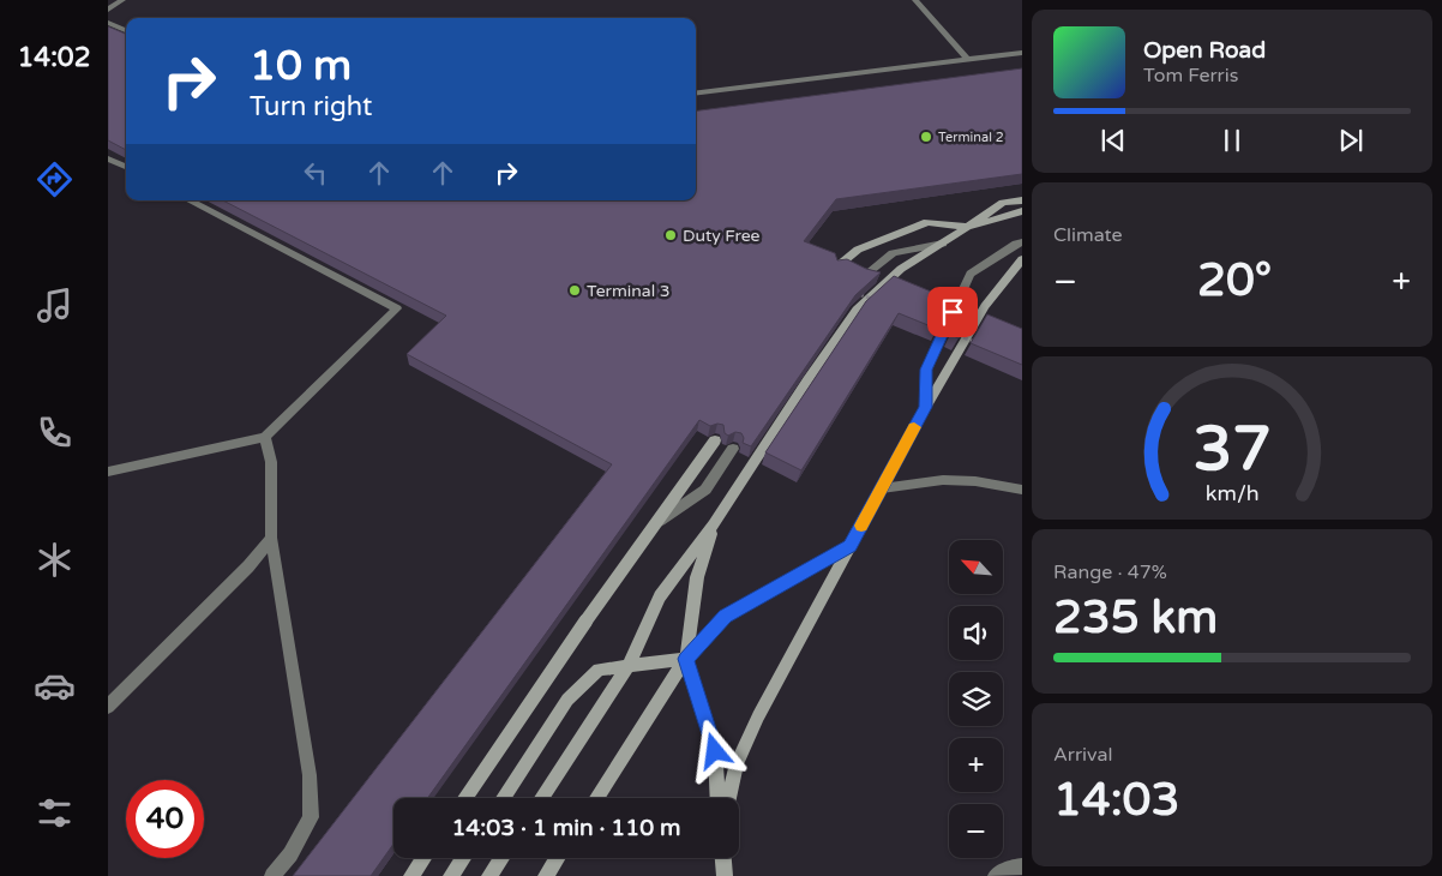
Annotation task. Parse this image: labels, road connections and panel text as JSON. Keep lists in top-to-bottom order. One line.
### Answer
{"places":["Terminal 2","Duty Free","Terminal 3"],"north":"top left","page":{"tabs":"14:02","turn":["10 m","Turn right"],"song":["Open Road","Tom Ferris"],"tile":["Climate",["Range · 47%","235 km"],["Arrival","14:03"]],"heat":["−","20°","+"],"map_buttons":["+","−"],"limit":"40","trip":"14:03 · 1 min · 110 m","gauge":["37","km/h"]}}
